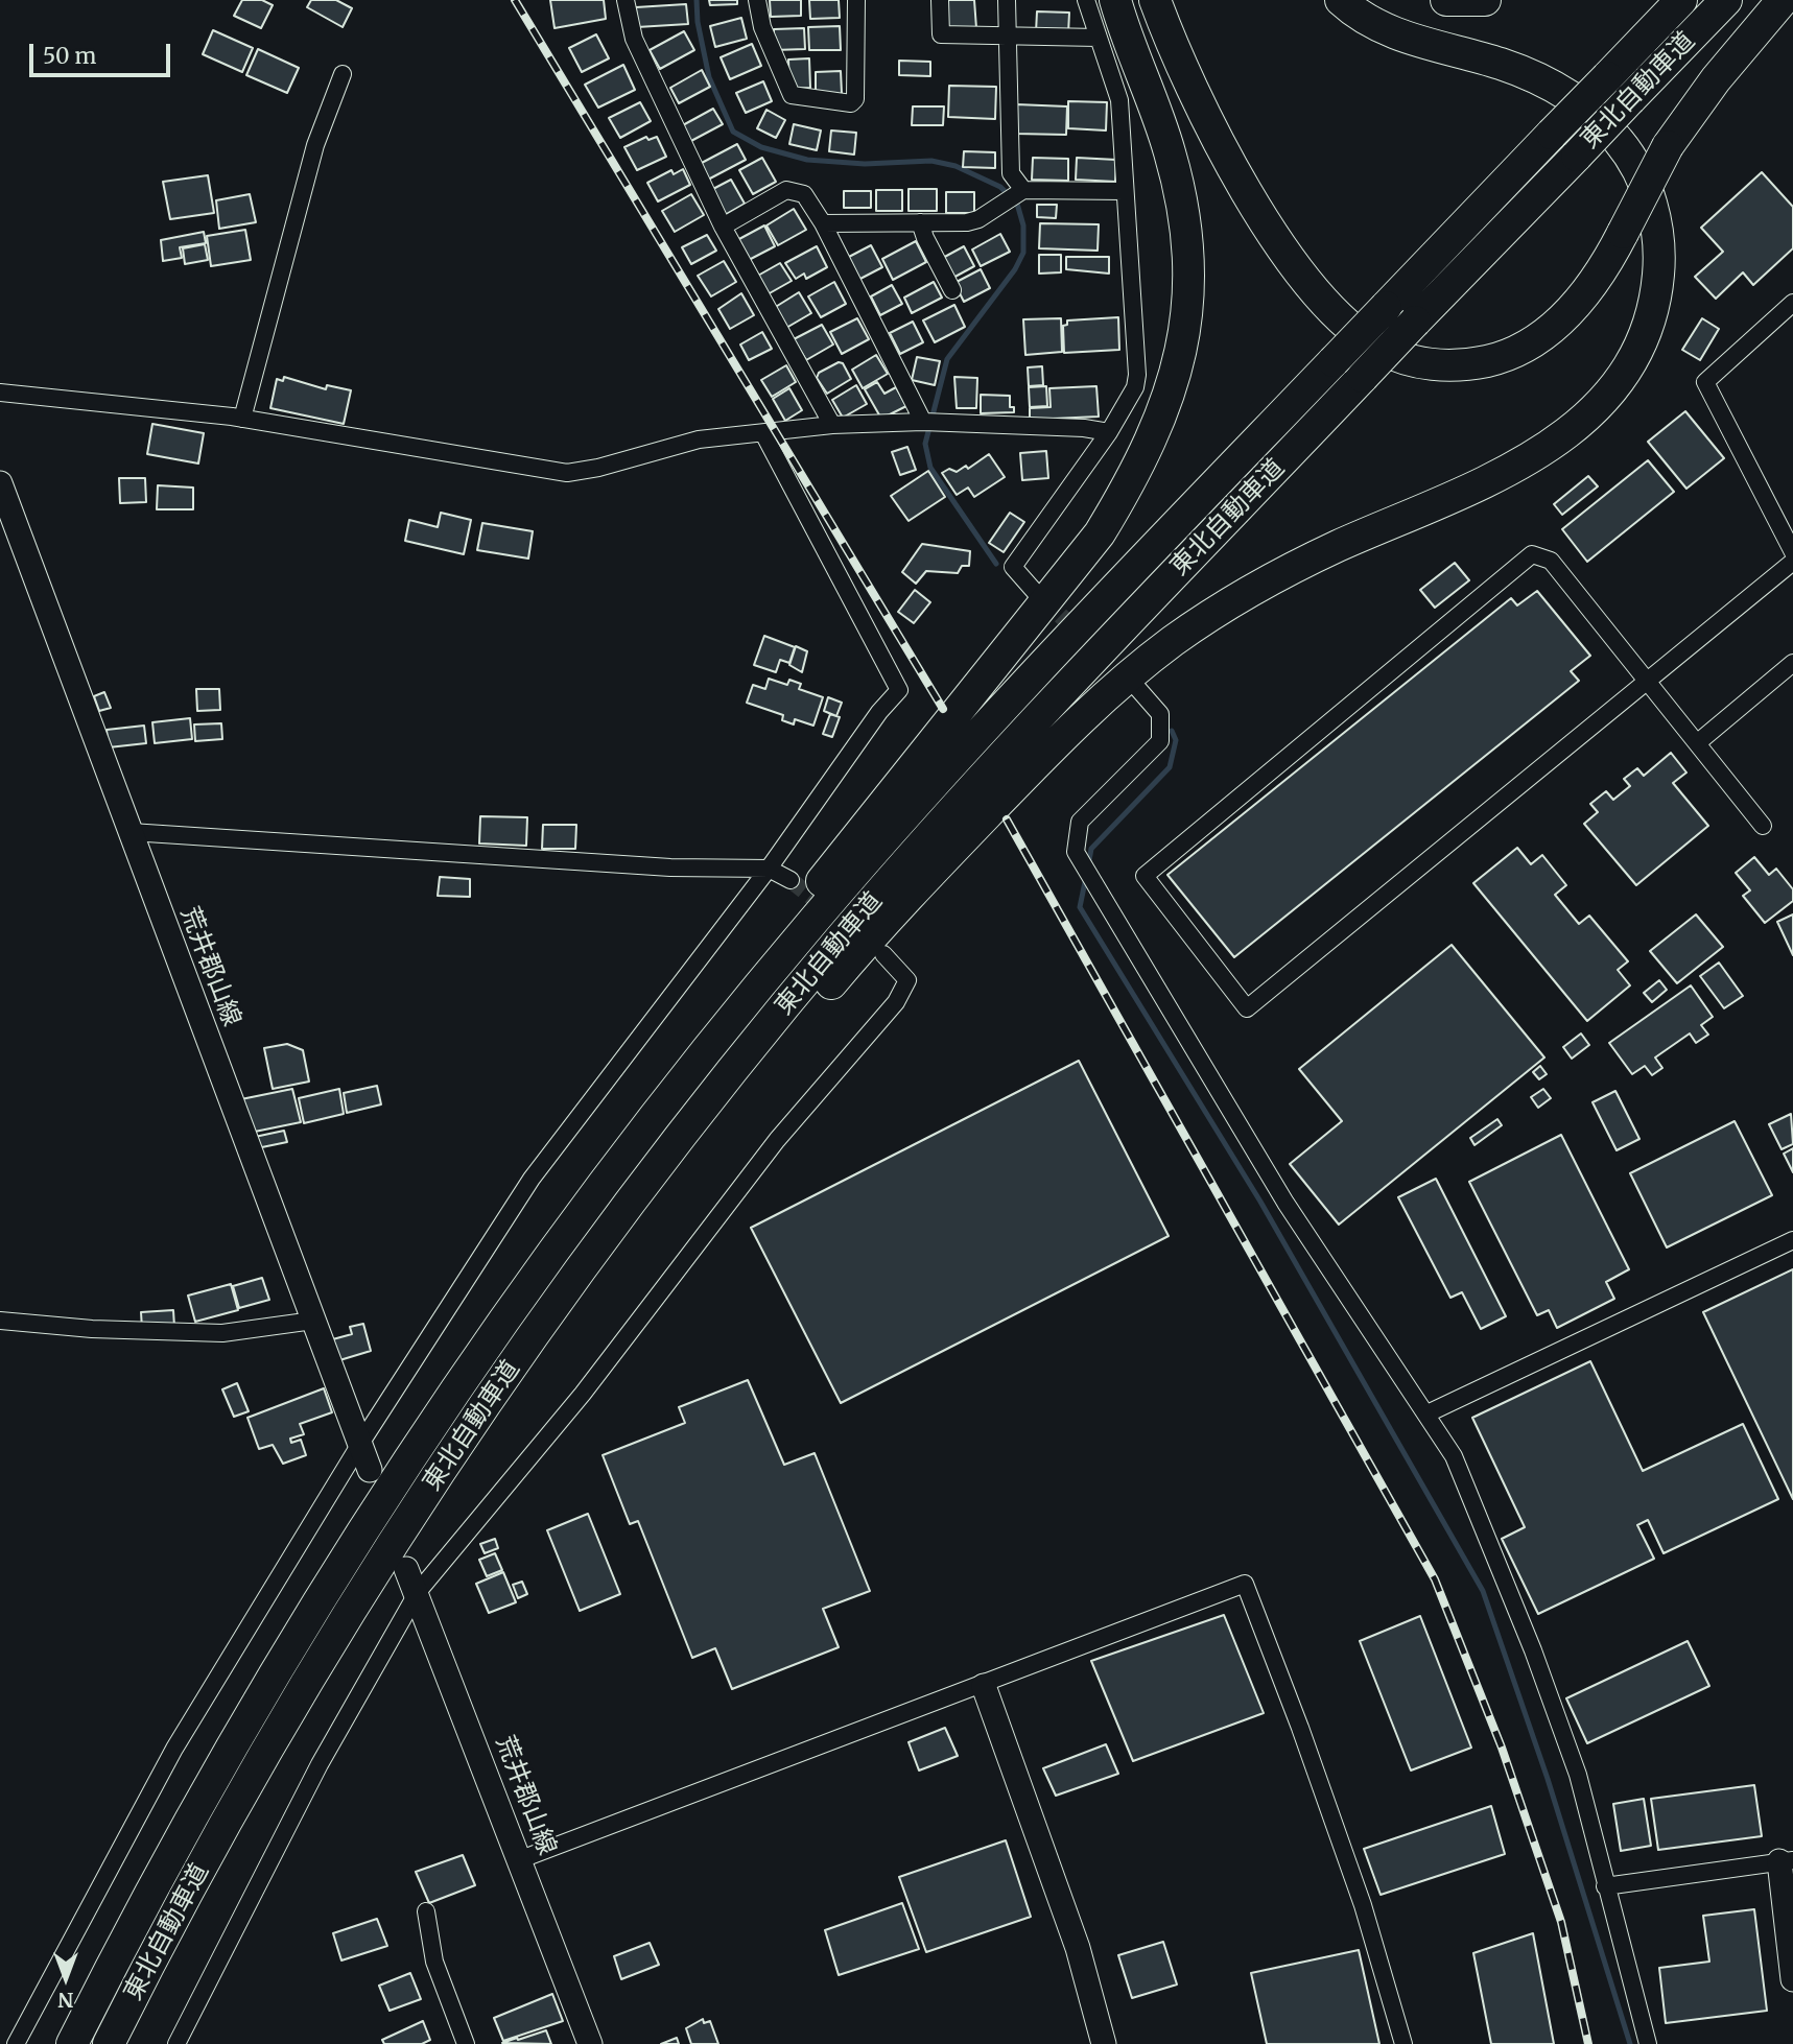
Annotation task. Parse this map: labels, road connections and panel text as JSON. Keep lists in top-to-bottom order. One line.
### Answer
{"streets":{"highway":["東北自動車道"],"main road":["荒井郡山線"]},"scale_bar":"50 m","north":"bottom"}
